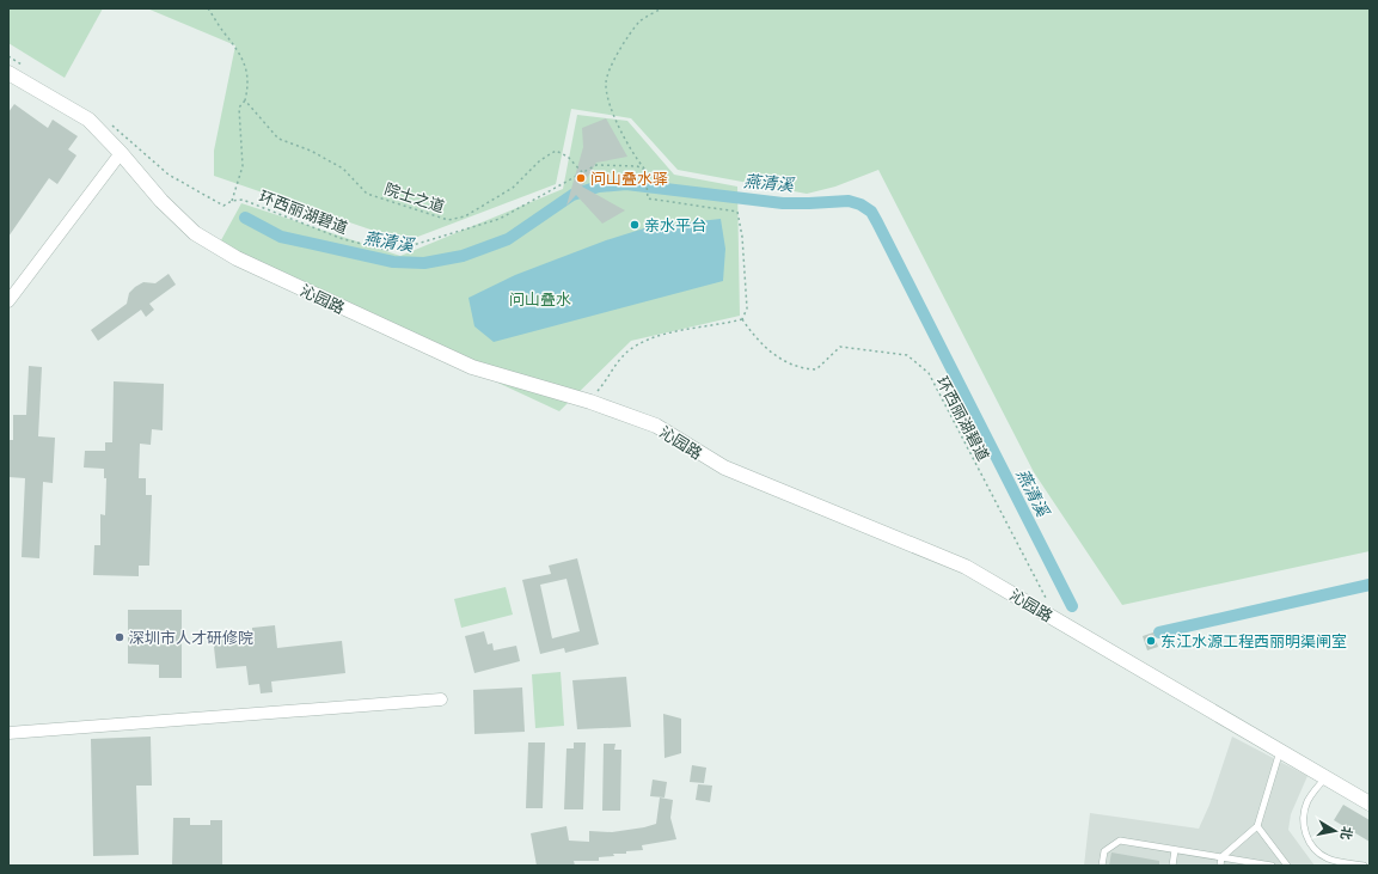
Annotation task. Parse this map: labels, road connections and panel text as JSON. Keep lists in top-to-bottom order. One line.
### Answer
{"streets":{"street":["沁园路"],"path":["院士之道","环西丽湖碧道"]},"crossings":[["院士之道","环西丽湖碧道"]],"water":["燕清溪"],"parks":["问山叠水"],"places":["问山叠水驿","亲水平台","深圳市人才研修院","东江水源工程西丽明渠闸室"],"north":"right"}
